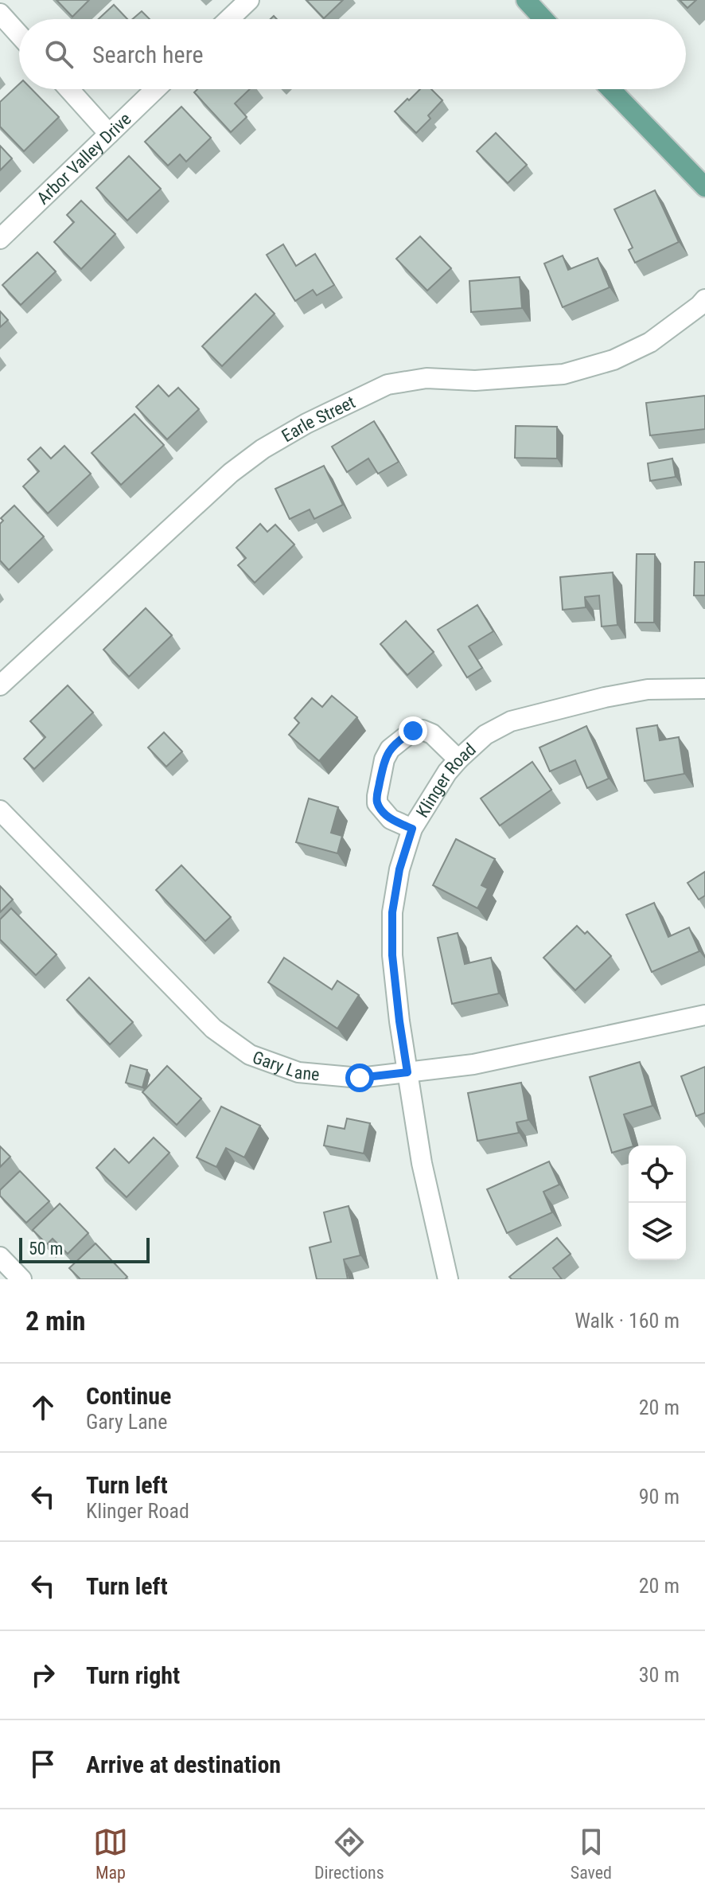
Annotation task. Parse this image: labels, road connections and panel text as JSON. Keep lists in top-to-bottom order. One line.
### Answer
{"streets":{"street":["Arbor Valley Drive","Earle Street","Klinger Road","Gary Lane"]},"crossings":[["Klinger Road","Gary Lane"]],"scale_bar":"50 m","page":{"search":"Search here","scale":"50 m","heading":["2 min","Walk · 160 m"],"list":[["Continue","Gary Lane","20 m"],["Turn left","Klinger Road","90 m"],["Turn left","20 m"],["Turn right","30 m"],"Arrive at destination"],"nav":["Map","Directions","Saved"]}}
